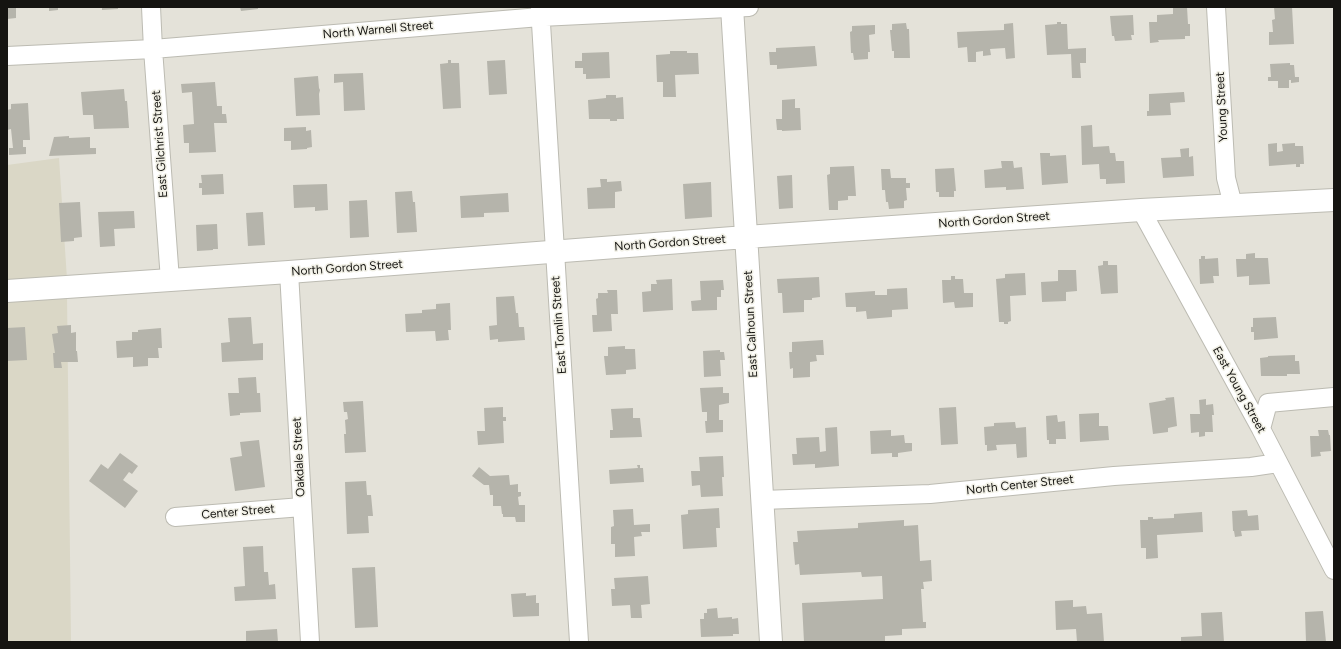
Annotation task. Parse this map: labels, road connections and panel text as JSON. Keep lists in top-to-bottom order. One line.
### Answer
{"streets":{"street":["North Warnell Street","Young Street","East Gilchrist Street","North Gordon Street","East Calhoun Street","East Tomlin Street","East Young Street","Oakdale Street","North Center Street","Center Street"]},"crossings":[["North Warnell Street","East Gilchrist Street"],["North Warnell Street","East Calhoun Street"],["North Warnell Street","East Tomlin Street"],["Young Street","North Gordon Street"],["East Gilchrist Street","North Gordon Street"],["North Gordon Street","East Calhoun Street"],["North Gordon Street","East Tomlin Street"],["North Gordon Street","East Young Street"],["North Gordon Street","Oakdale Street"],["East Calhoun Street","North Center Street"],["East Young Street","North Center Street"],["Oakdale Street","Center Street"]]}
